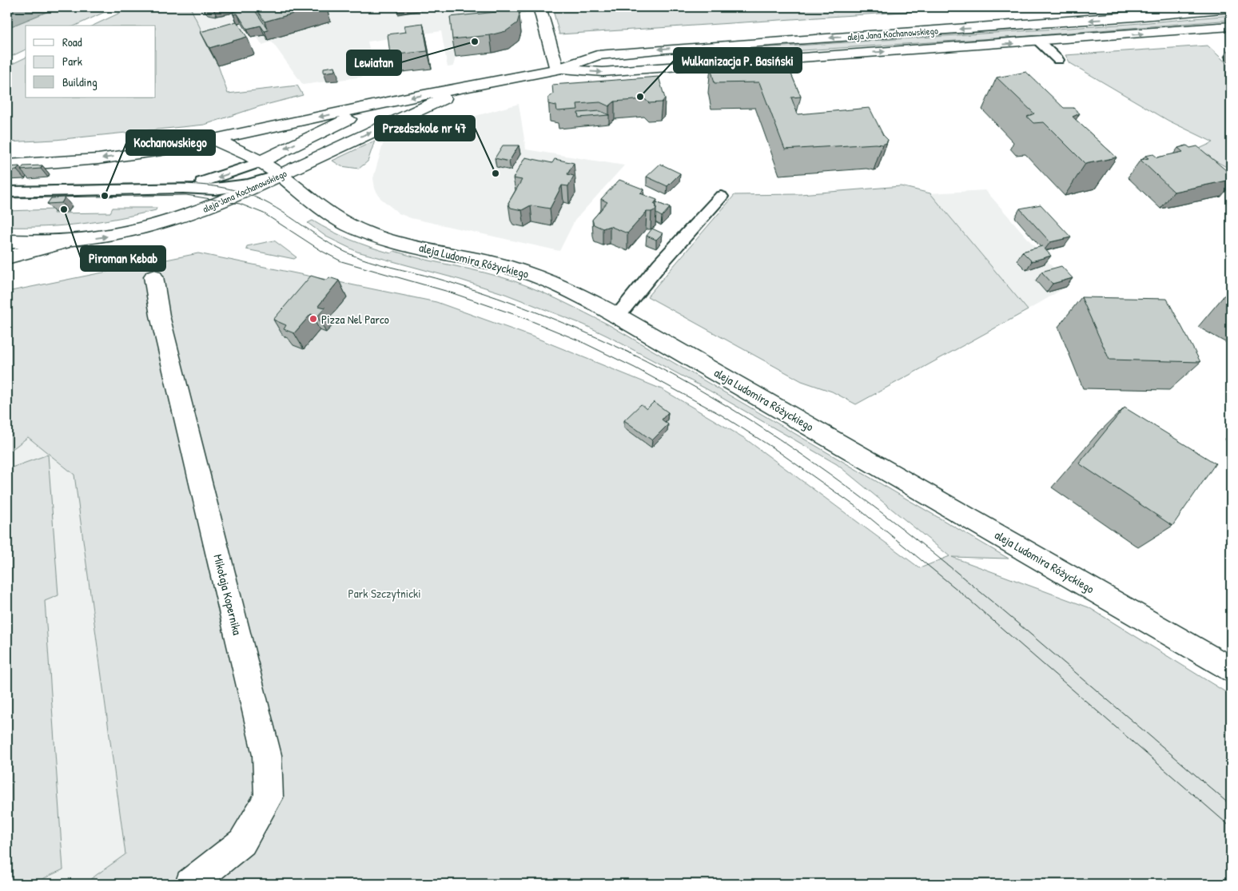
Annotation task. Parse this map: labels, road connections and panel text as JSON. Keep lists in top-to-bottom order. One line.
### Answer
{"streets":{"main road":["aleja Jana Kochanowskiego","aleja Ludomira Różyckiego","Mikołaja Kopernika"]},"crossings":[["aleja Jana Kochanowskiego","aleja Ludomira Różyckiego"]],"parks":["Park Szczytnicki"],"places":["Lewiatan","Wulkanizacja P. Basiński","Przedszkole nr 47","Kochanowskiego","Piroman Kebab","Pizza Nel Parco"],"legend":["Road","Park","Building"]}
